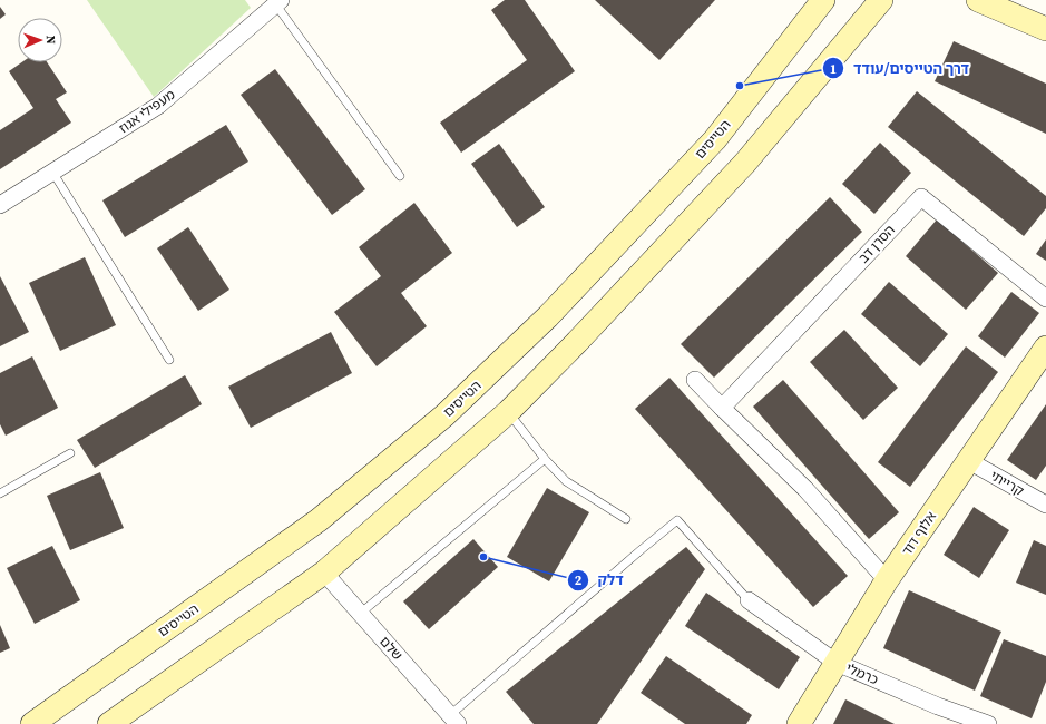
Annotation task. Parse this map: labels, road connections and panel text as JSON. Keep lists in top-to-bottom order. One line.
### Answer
{"streets":{"main road":["הטייסים","אלוף דוד"],"street":["מעפילי אגוז","הסרן דב","קרייתי","שלם","כרמלי"]},"crossings":[["קרייתי","אלוף דוד"],["אלוף דוד","כרמלי"]],"places":["דרך הטייסים/עודד","דלק"],"north":"right"}
